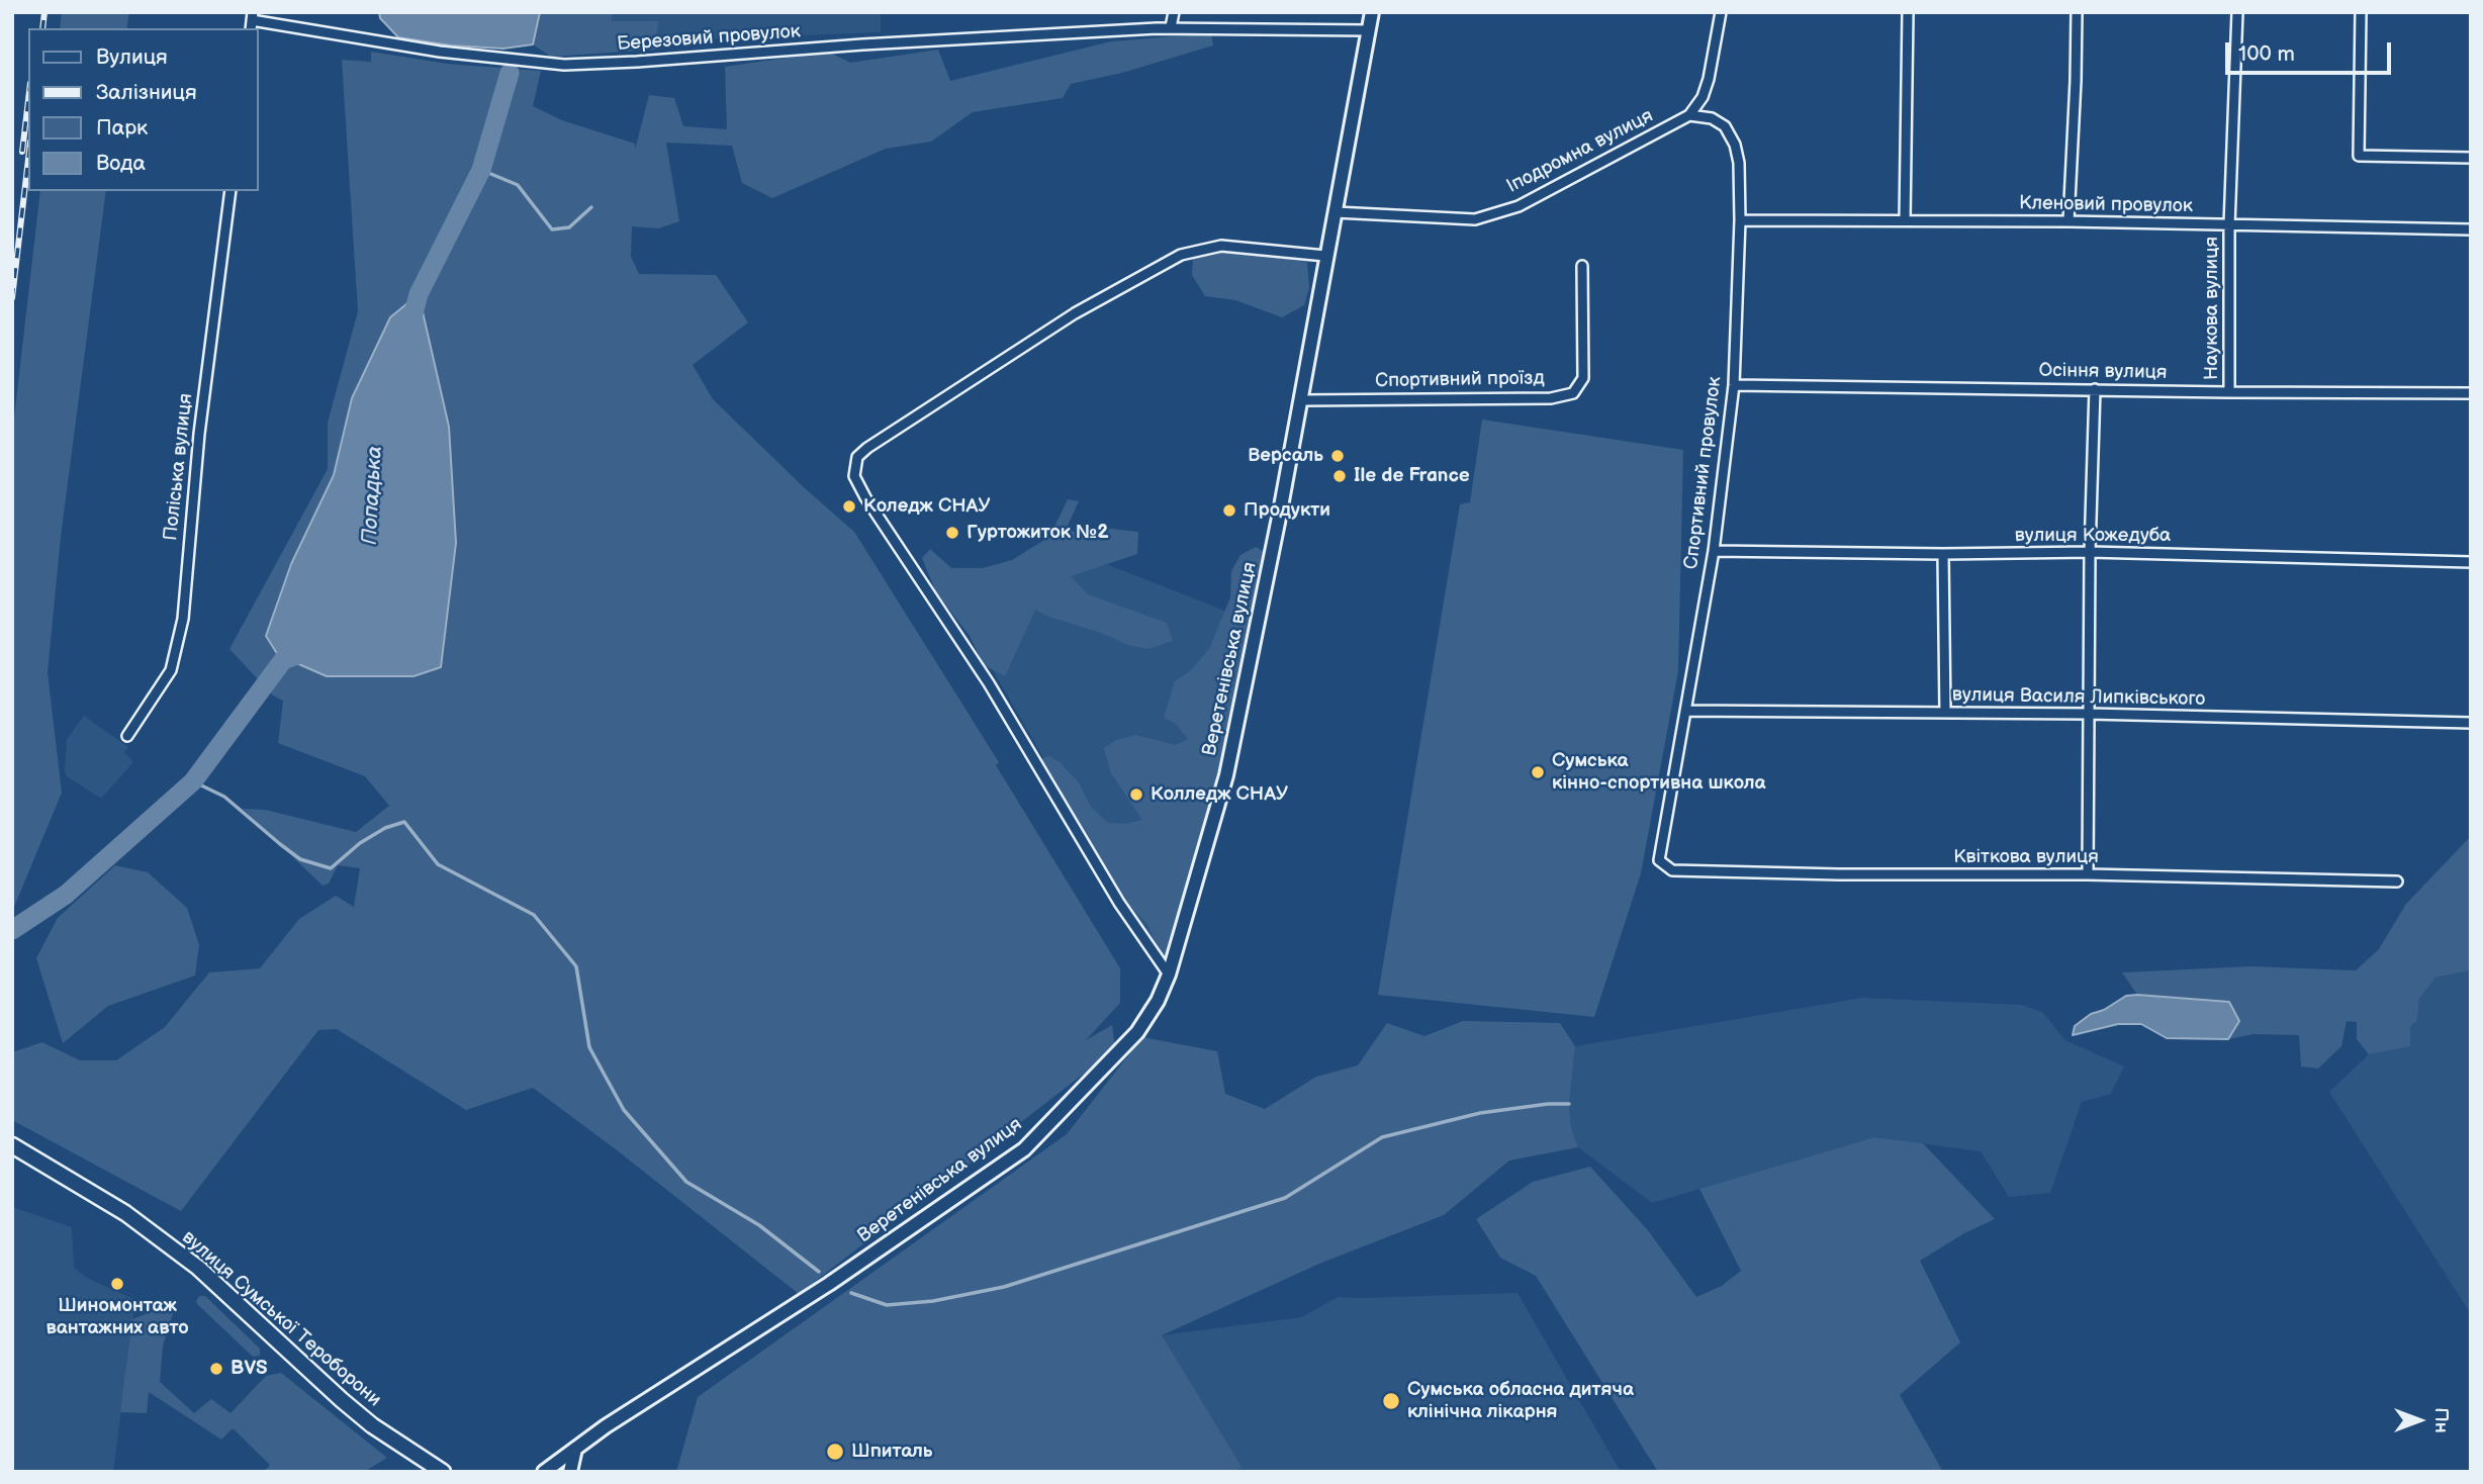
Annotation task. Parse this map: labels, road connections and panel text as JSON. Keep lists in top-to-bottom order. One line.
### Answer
{"streets":{"main road":["вулиця Сумської Тероборони"],"street":["Березовий провулок","Іподромна вулиця","Кленовий провулок","Наукова вулиця","Осіння вулиця","Спортивний проїзд","Поліська вулиця","Спортивний провулок","вулиця Кожедуба","Веретенівська вулиця","вулиця Василя Липківського","Квіткова вулиця"]},"crossings":[["Березовий провулок","Веретенівська вулиця"],["Іподромна вулиця","Спортивний провулок"],["Іподромна вулиця","Веретенівська вулиця"],["Кленовий провулок","Наукова вулиця"],["Кленовий провулок","Спортивний провулок"],["Наукова вулиця","Осіння вулиця"],["Осіння вулиця","Спортивний провулок"],["Спортивний проїзд","Веретенівська вулиця"],["Спортивний провулок","вулиця Кожедуба"],["Спортивний провулок","вулиця Василя Липківського"],["Спортивний провулок","Квіткова вулиця"]],"water":["Попадька"],"places":["Версаль","Ile de France","Коледж СНАУ","Продукти","Гуртожиток №2","Сумська кінно-спортивна школа","Колледж СНАУ","Шиномонтаж вантажних авто","BVS","Сумська обласна дитяча клінічна лікарня","Шпиталь"],"legend":["Вулиця","Залізниця","Парк","Вода"],"scale_bar":"100 m","north":"right"}
